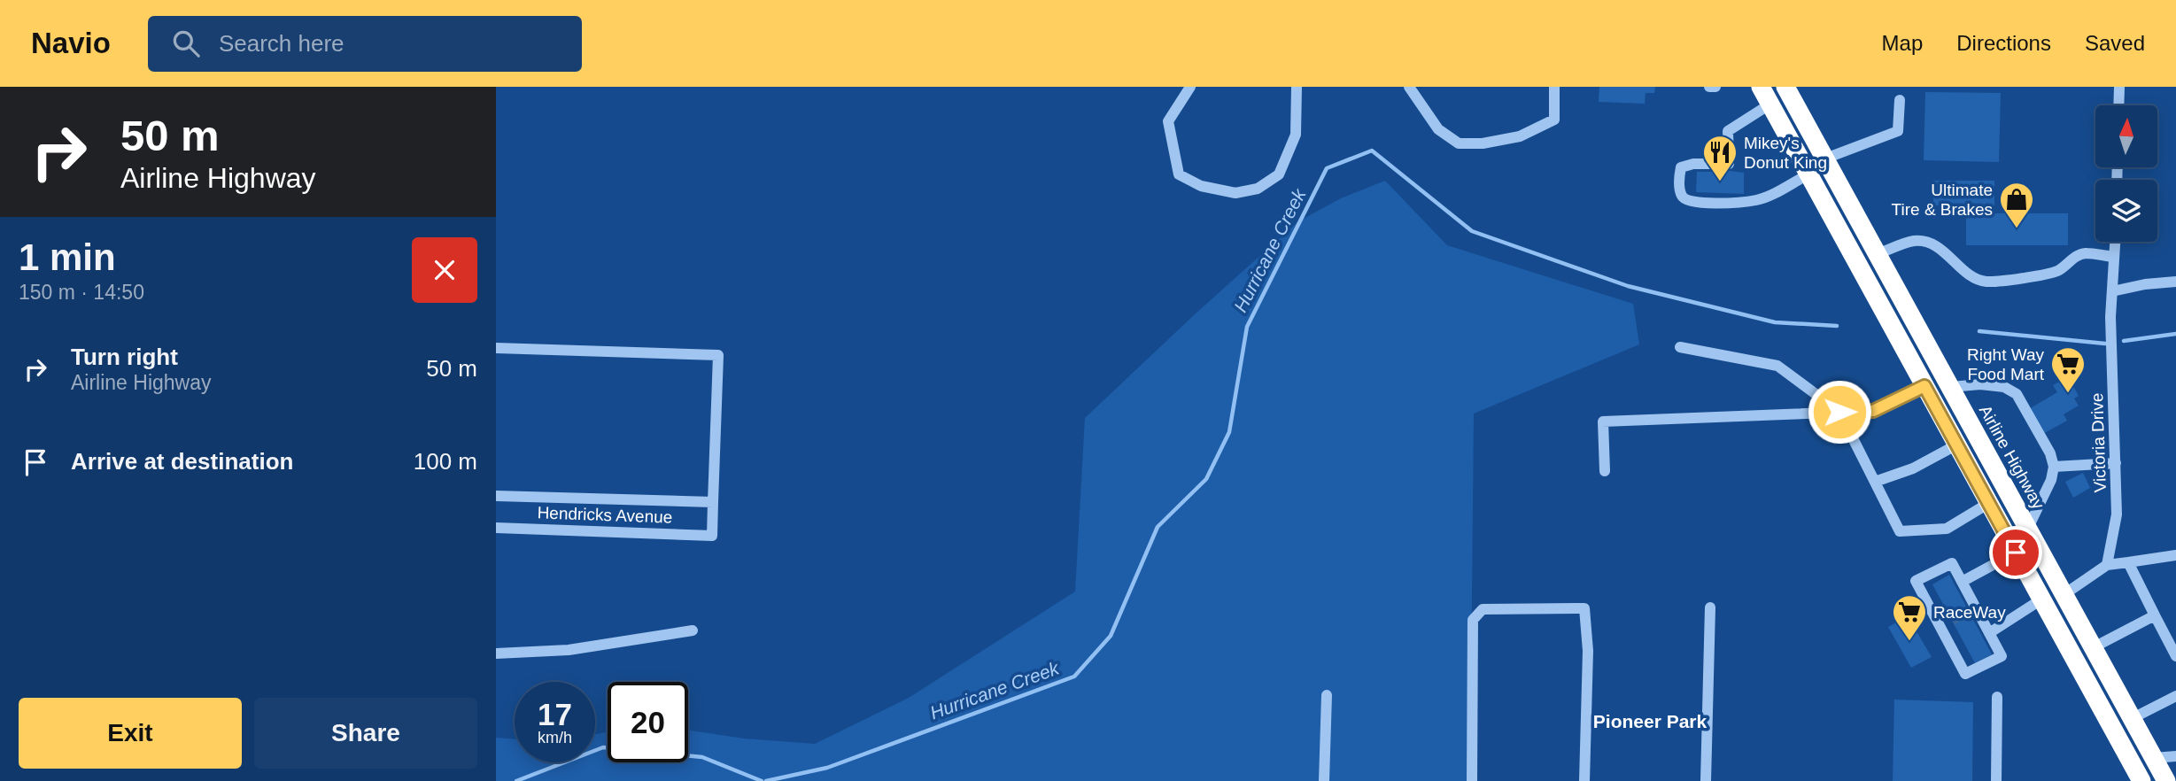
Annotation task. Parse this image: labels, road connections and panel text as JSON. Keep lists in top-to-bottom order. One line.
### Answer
{"streets":{"highway":["Airline Highway"],"street":["Victoria Drive","Hendricks Avenue"]},"districts":["Pioneer Park"],"water":["Hurricane Creek"],"places":{"restaurant":["Mikey's Donut King"],"shop":["Ultimate Tire & Brakes"],"supermarket":["Right Way Food Mart","RaceWay"]},"north":"top","page":{"header":"Navio","search":"Search here","nav":["Map","Directions","Saved"],"turn":["50 m","Airline Highway"],"heading":["1 min","150 m · 14:50"],"list":[{"name":"Turn right","note":"Airline Highway","value":"50 m"},{"name":"Arrive at destination","value":"100 m"}],"speed":"17 km/h","limit":"20","buttons":["Exit","Share"]}}
